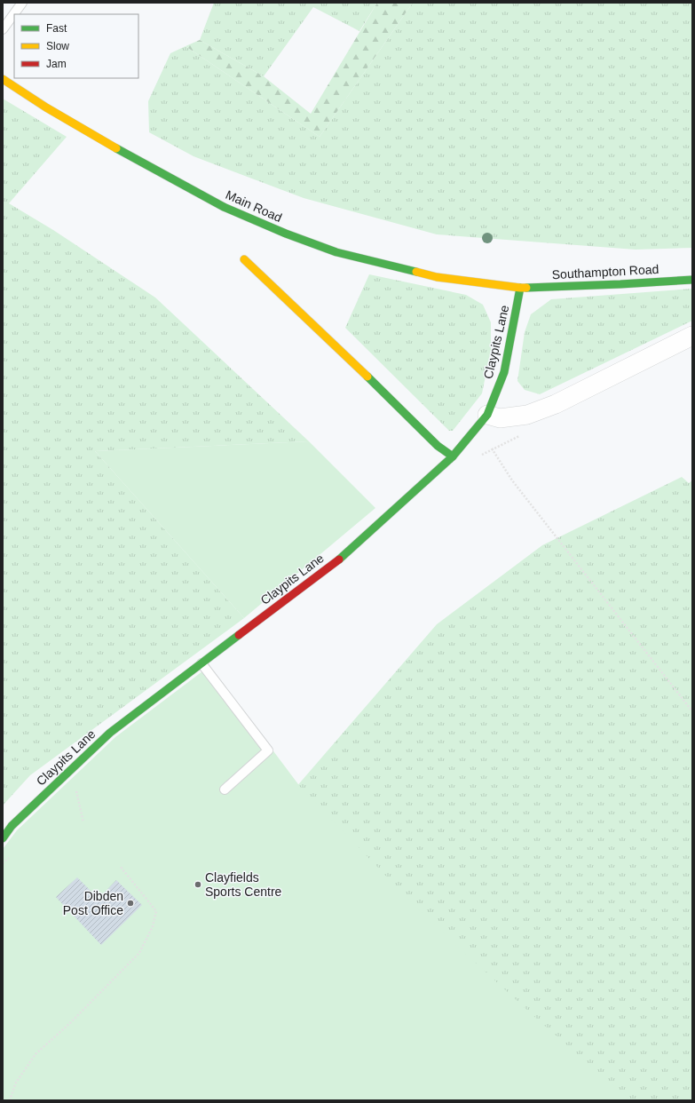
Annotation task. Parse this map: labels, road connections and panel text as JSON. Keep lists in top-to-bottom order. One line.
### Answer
{"streets":{"street":["Main Road","Southampton Road","Claypits Lane"]},"crossings":[["Main Road","Southampton Road"],["Main Road","Claypits Lane"],["Southampton Road","Claypits Lane"]],"places":["Clayfields Sports Centre","Dibden Post Office"],"legend":["Fast","Slow","Jam"]}
